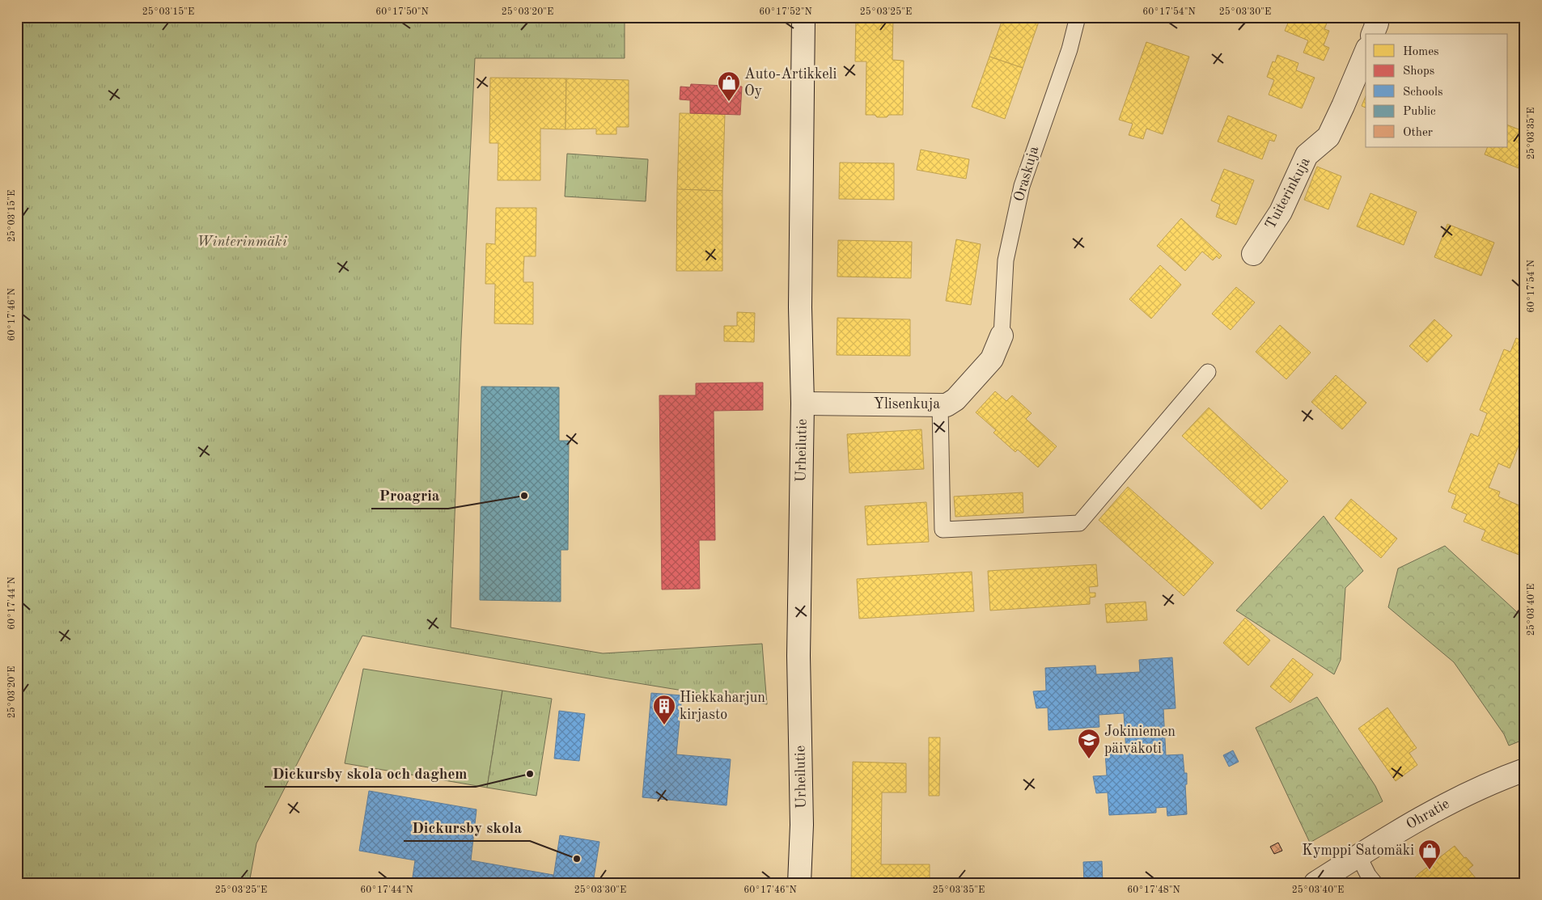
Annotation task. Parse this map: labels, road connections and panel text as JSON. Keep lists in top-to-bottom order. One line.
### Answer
{"streets":{"main road":["Tuiterinkuja","Ylisenkuja","Urheilutie","Ohratie"],"lane":["Oraskuja"]},"crossings":[["Oraskuja","Ylisenkuja"],["Ylisenkuja","Urheilutie"]],"parks":["Winterinmäki"],"places":{"shop":["Auto-Artikkeli Oy","Kymppi Satomäki"],"other":["Proagria","Dickursby skola och daghem","Dickursby skola"],"building":["Hiekkaharjun kirjasto"],"school or university":["Jokiniemen päiväkoti"]},"legend":["Homes","Shops","Schools","Public","Other"],"coordinates":["25°03'15\"E","60°17'50\"N","25°03'20\"E","60°17'52\"N","25°03'25\"E","60°17'54\"N","25°03'30\"E","25°03'35\"E","60°17'46\"N","60°17'44\"N","25°03'40\"E","60°17'48\"N"]}
